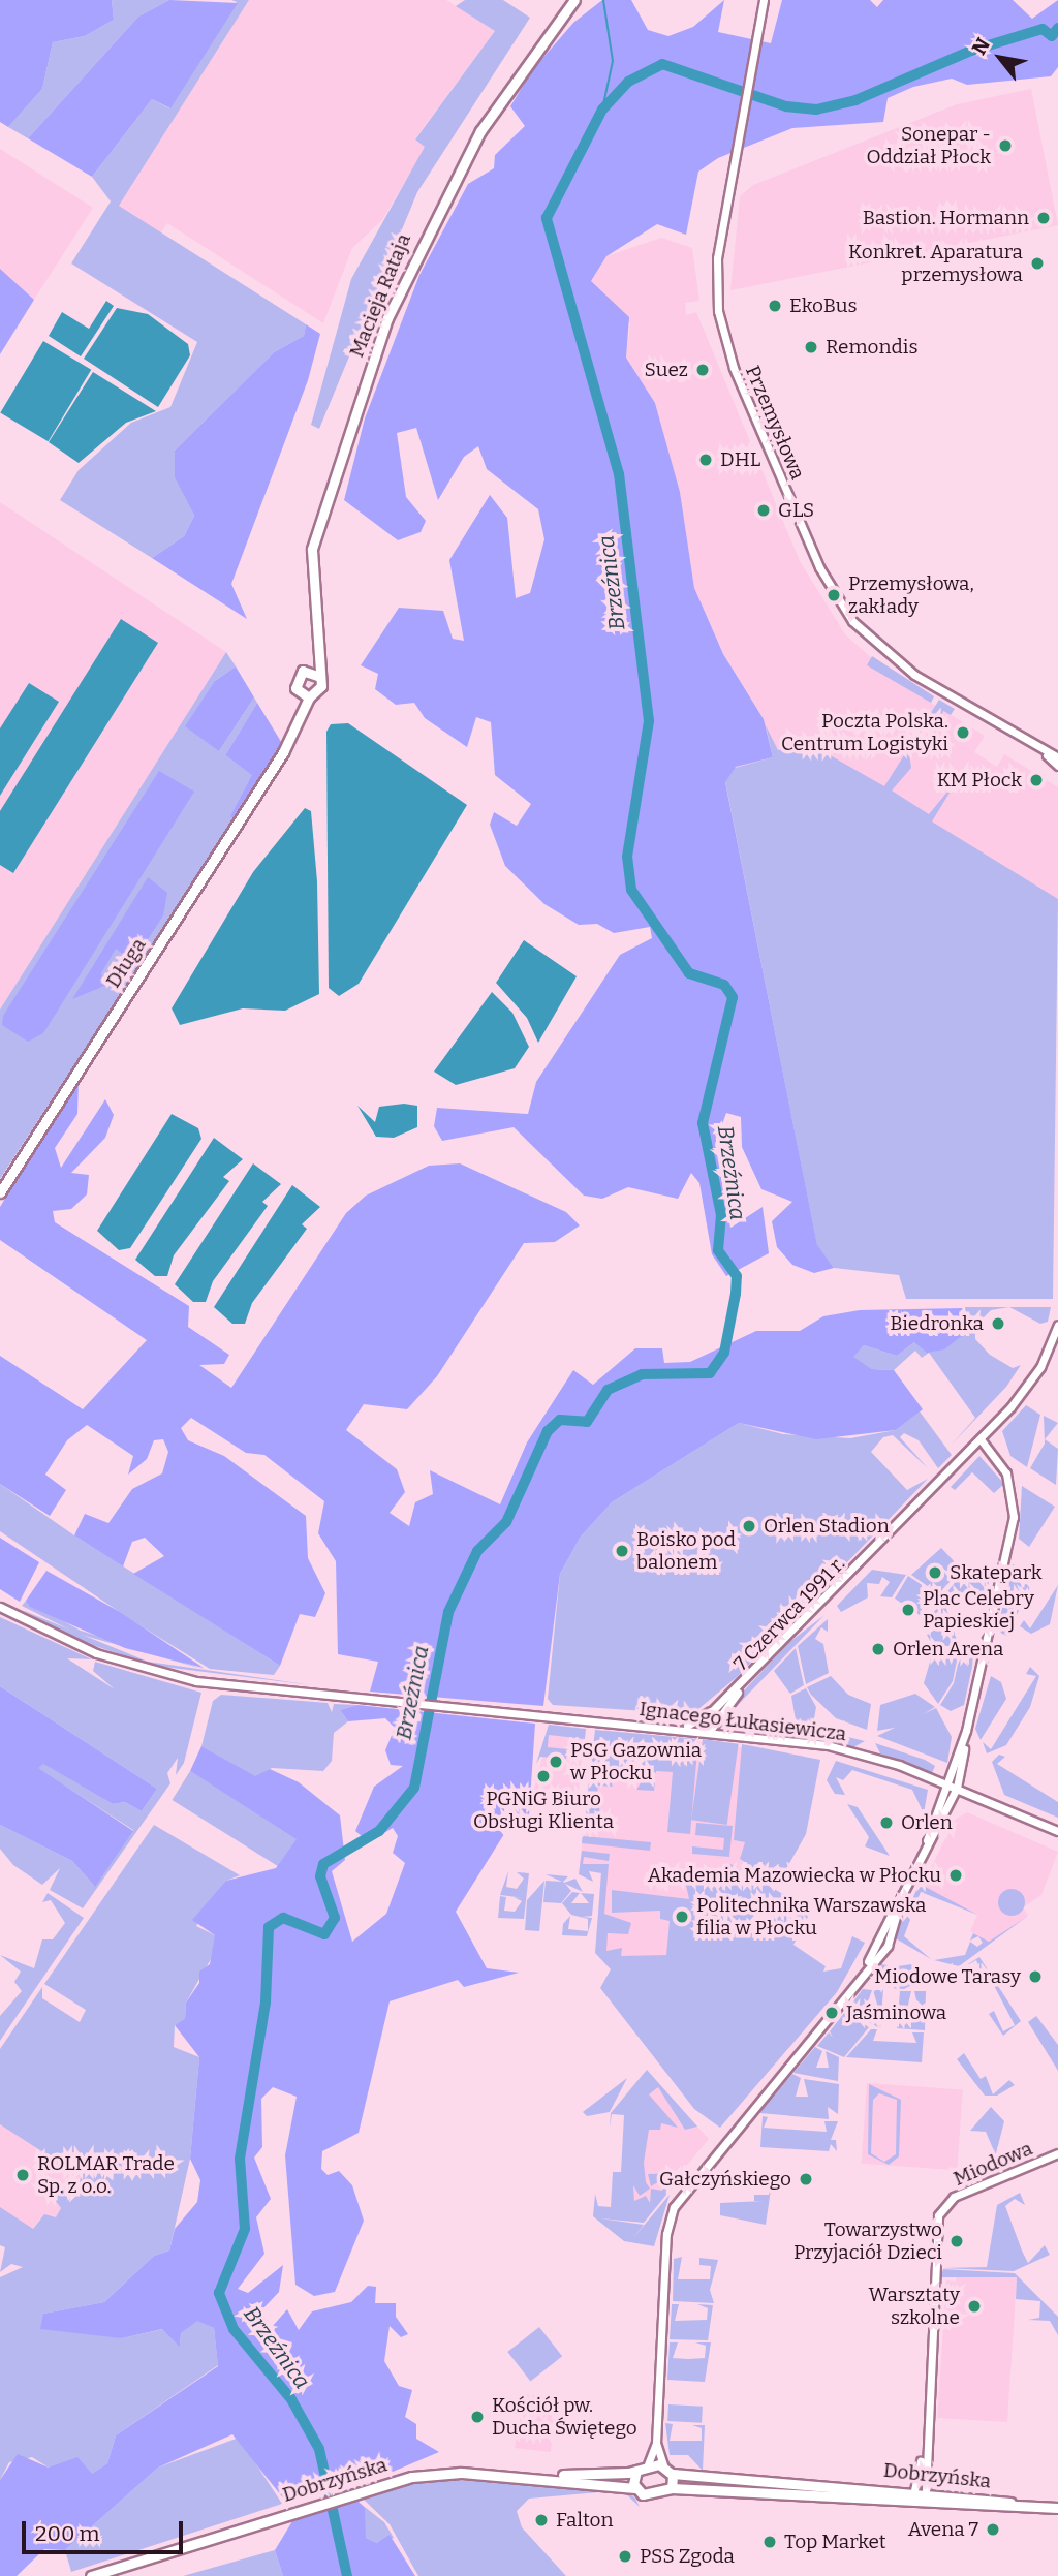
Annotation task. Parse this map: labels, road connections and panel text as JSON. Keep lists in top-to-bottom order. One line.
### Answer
{"streets":{"main road":["Macieja Rataja","Długa","Dobrzyńska"],"street":["Przemysłowa","7 Czerwca 1991 r.","Ignacego Łukasiewicza","Miodowa"]},"crossings":[["7 Czerwca 1991 r.","Ignacego Łukasiewicza"],["Miodowa","Dobrzyńska"]],"water":["Brzeźnica"],"places":["Sonepar - Oddział Płock","Bastion. Hormann","Konkret. Aparatura przemysłowa","EkoBus","Remondis","Suez","DHL","GLS","Przemysłowa, zakłady","Poczta Polska. Centrum Logistyki","KM Płock","Biedronka","Orlen Stadion","Boisko pod balonem","Skatepark","Plac Celebry Papieskiej","Orlen Arena","PSG Gazownia w Płocku","PGNiG Biuro Obsługi Klienta","Orlen","Akademia Mazowiecka w Płocku","Politechnika Warszawska filia w Płocku","Miodowe Tarasy","Jaśminowa","ROLMAR Trade Sp. z o.o.","Gałczyńskiego","Towarzystwo Przyjaciół Dzieci","Warsztaty szkolne","Kościół pw. Ducha Świętego","Falton","Avena 7","Top Market","PSS Zgoda"],"scale_bar":"200 m","north":"top left"}
